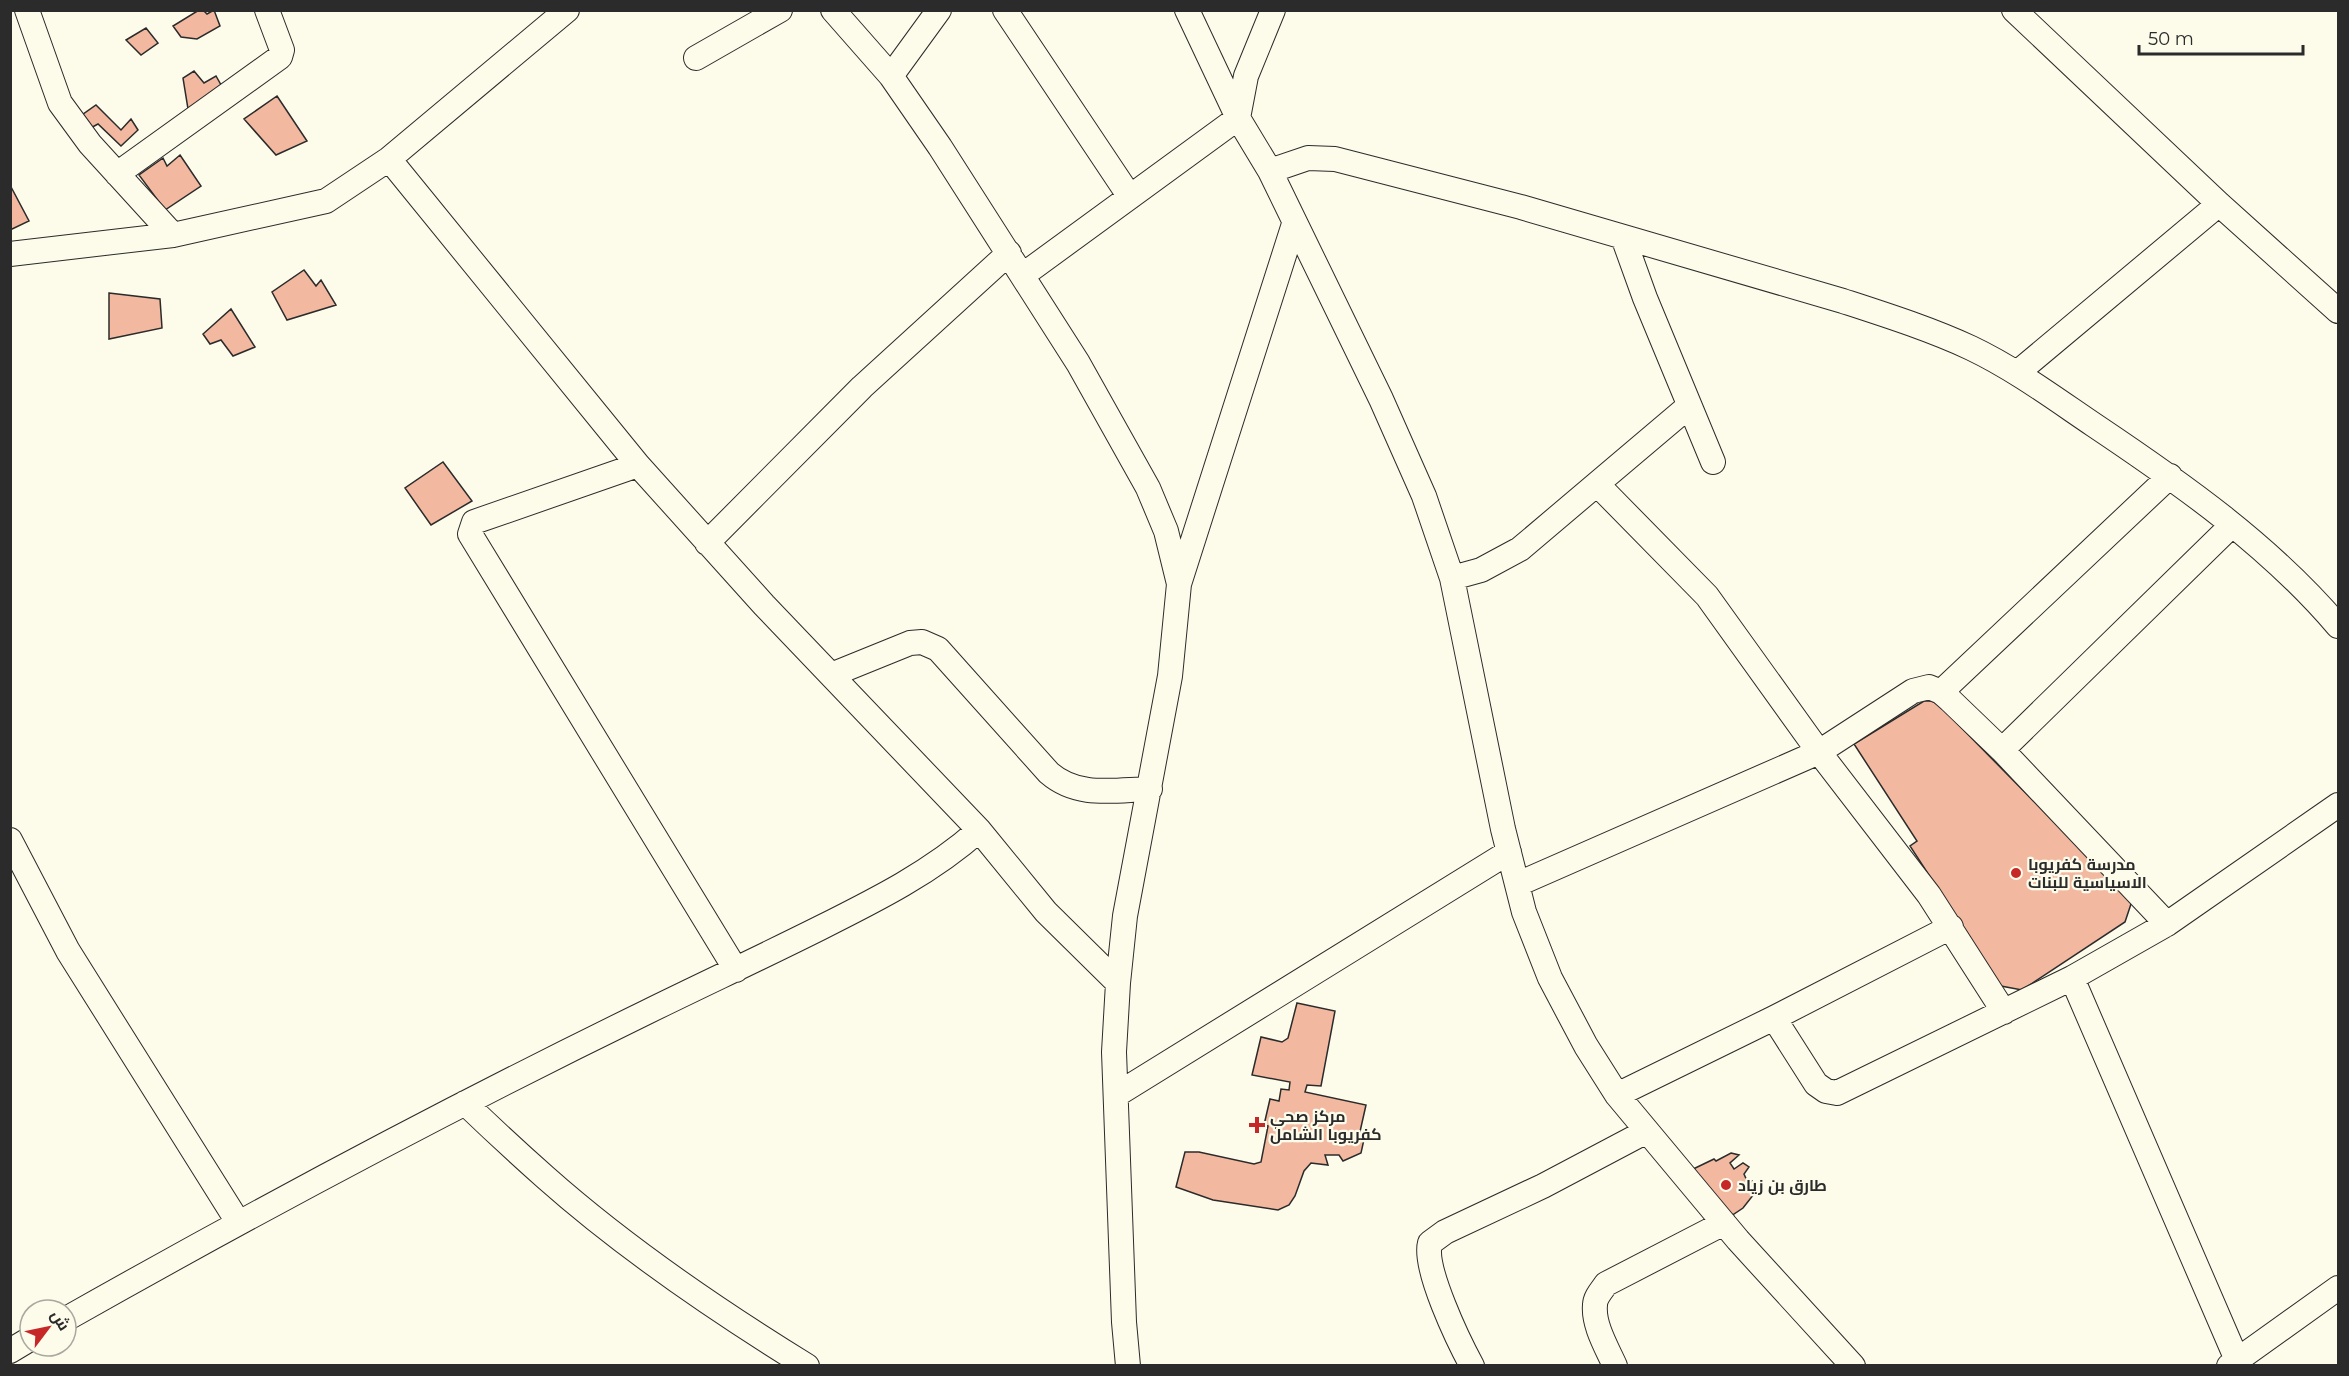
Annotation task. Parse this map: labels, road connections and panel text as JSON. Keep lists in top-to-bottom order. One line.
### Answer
{"places":{"other":["مدرسة كفريوبا الاسياسية للبنات","طارق بن زياد"],"health":["مركز صحي كفريوبا الشامل"]},"scale_bar":"50 m","north":"top right"}
